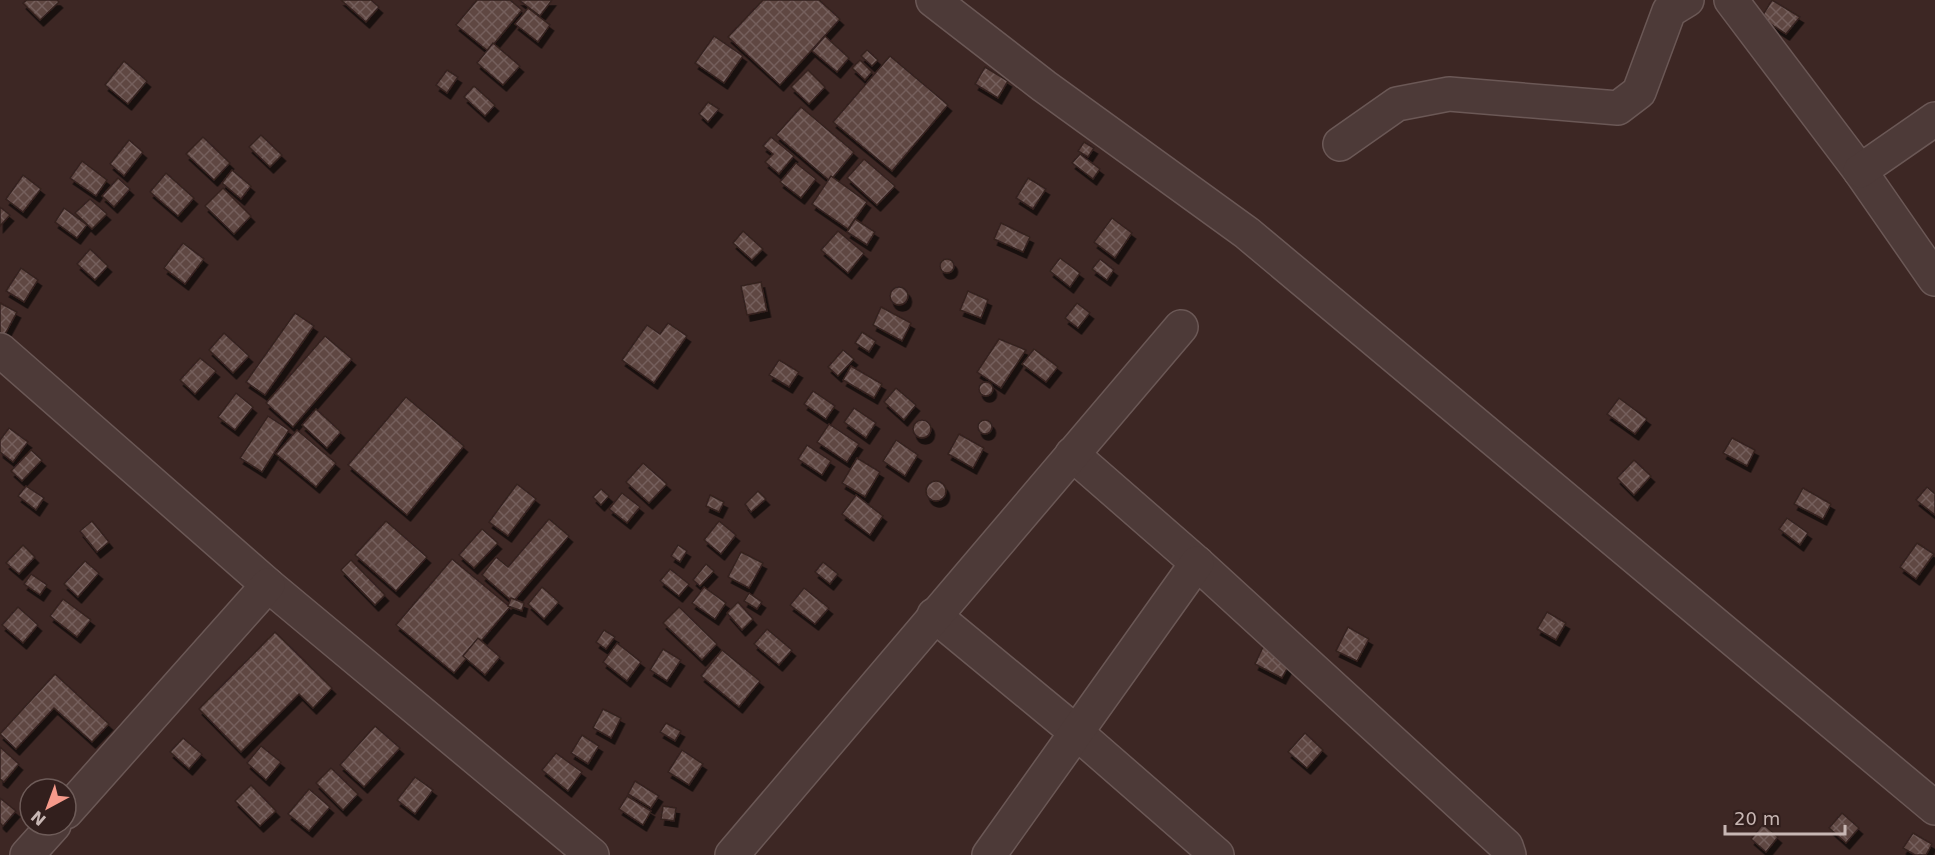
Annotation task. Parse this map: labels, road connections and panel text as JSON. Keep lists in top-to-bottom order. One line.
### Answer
{"scale_bar":"20 m","north":"bottom left"}
